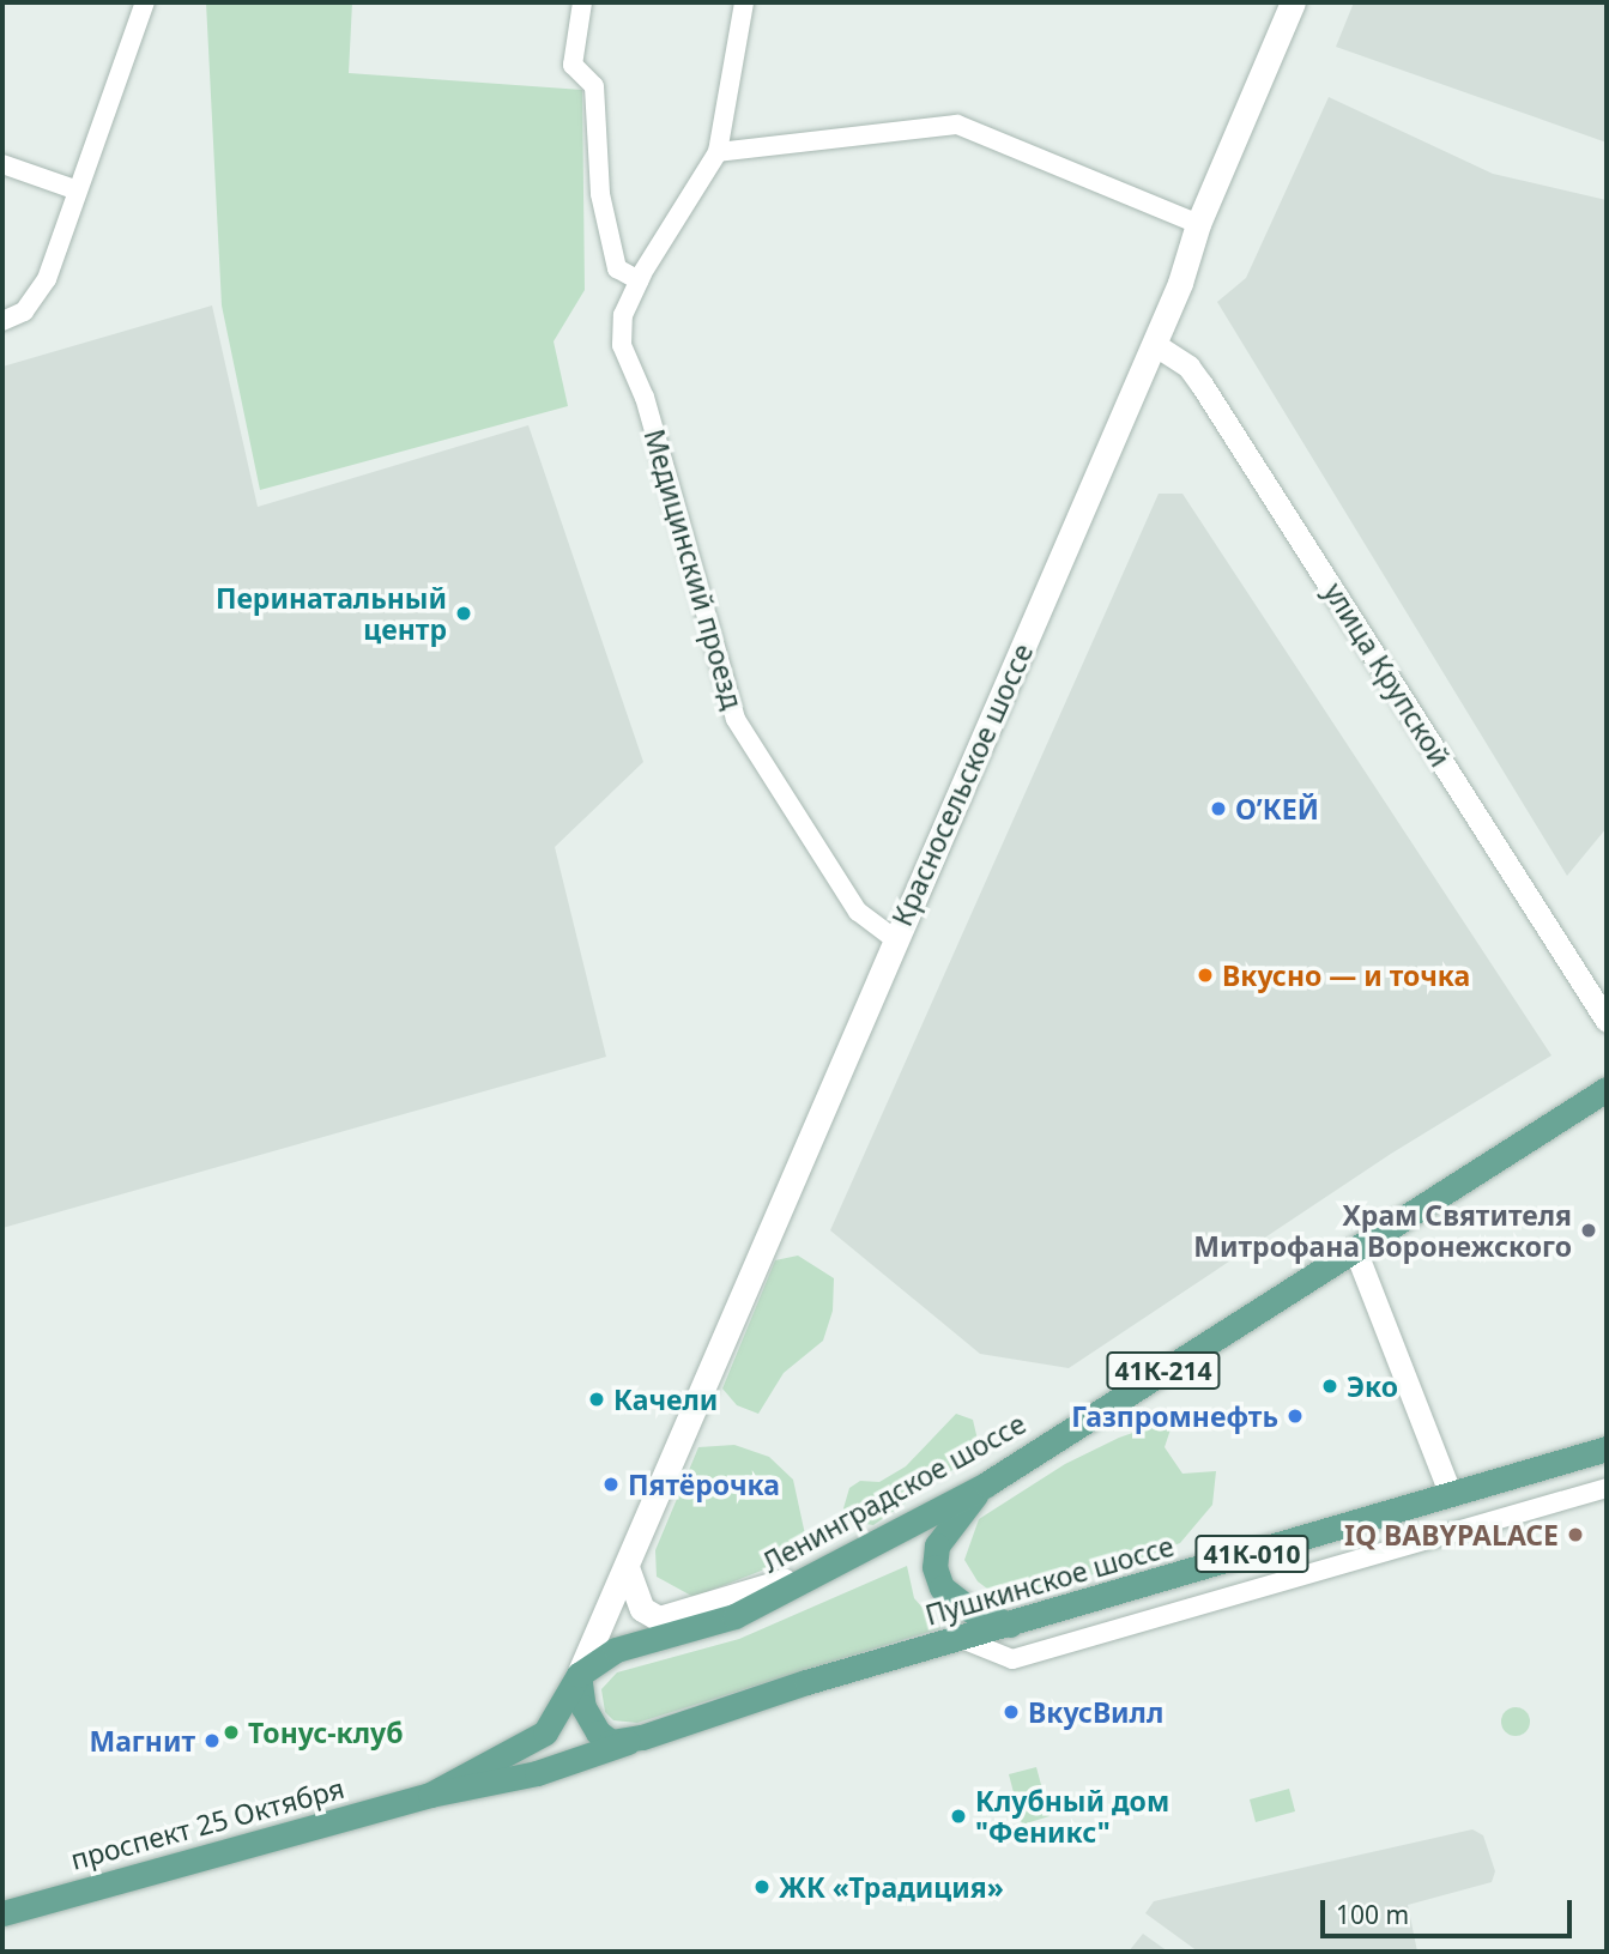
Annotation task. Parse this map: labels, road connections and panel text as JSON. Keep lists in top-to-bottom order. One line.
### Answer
{"streets":{"main road":["Красносельское шоссе","41К-214","Ленинградское шоссе","41К-010","Пушкинское шоссе","проспект 25 Октября"],"street":["Медицинский проезд","улица Крупской"]},"crossings":[["Медицинский проезд","Красносельское шоссе"],["улица Крупской","Красносельское шоссе"],["Красносельское шоссе","Ленинградское шоссе"],["Красносельское шоссе","41К-010"],["Красносельское шоссе","проспект 25 Октября"],["Ленинградское шоссе","41К-010"],["Ленинградское шоссе","проспект 25 Октября"],["41К-010","Пушкинское шоссе"],["41К-010","проспект 25 Октября"],["Пушкинское шоссе","проспект 25 Октября"]],"places":["Перинатальный центр","О’КЕЙ","Вкусно — и точка","Храм Святителя Митрофана Воронежского","Эко","Качели","Газпромнефть","Пятёрочка","IQ BABYPALACE","ВкусВилл","Тонус-клуб","Магнит","Клубный дом \"Феникс\"","ЖК «Традиция»"],"scale_bar":"100 m"}
